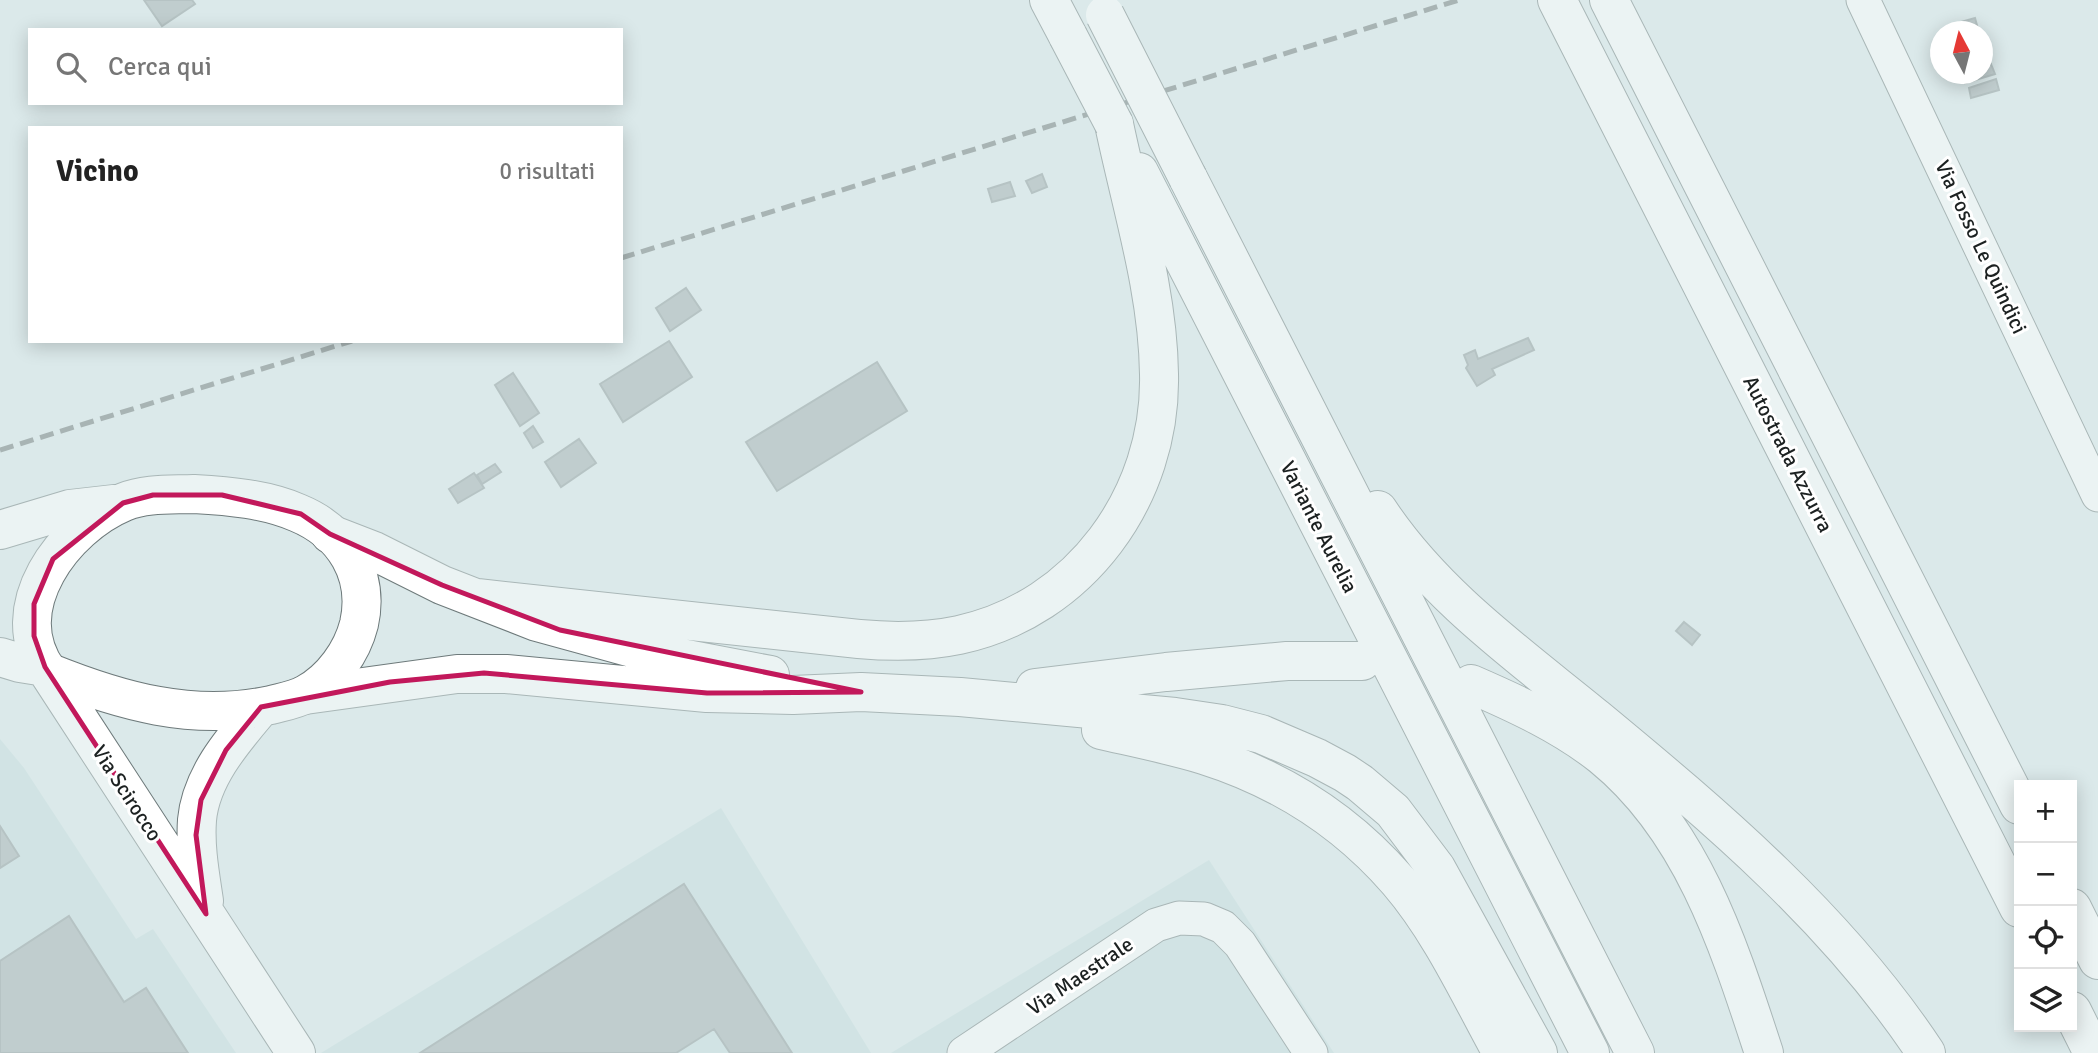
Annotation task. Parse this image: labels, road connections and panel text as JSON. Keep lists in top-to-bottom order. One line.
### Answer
{"streets":{"main road":["Autostrada Azzurra","Variante Aurelia","Via Scirocco"],"street":["Via Fosso Le Quindici","Via Maestrale"]},"north":"top","page":{"search":"Cerca qui","heading":["Vicino","0 risultati"],"map_buttons":["+","−"]}}
